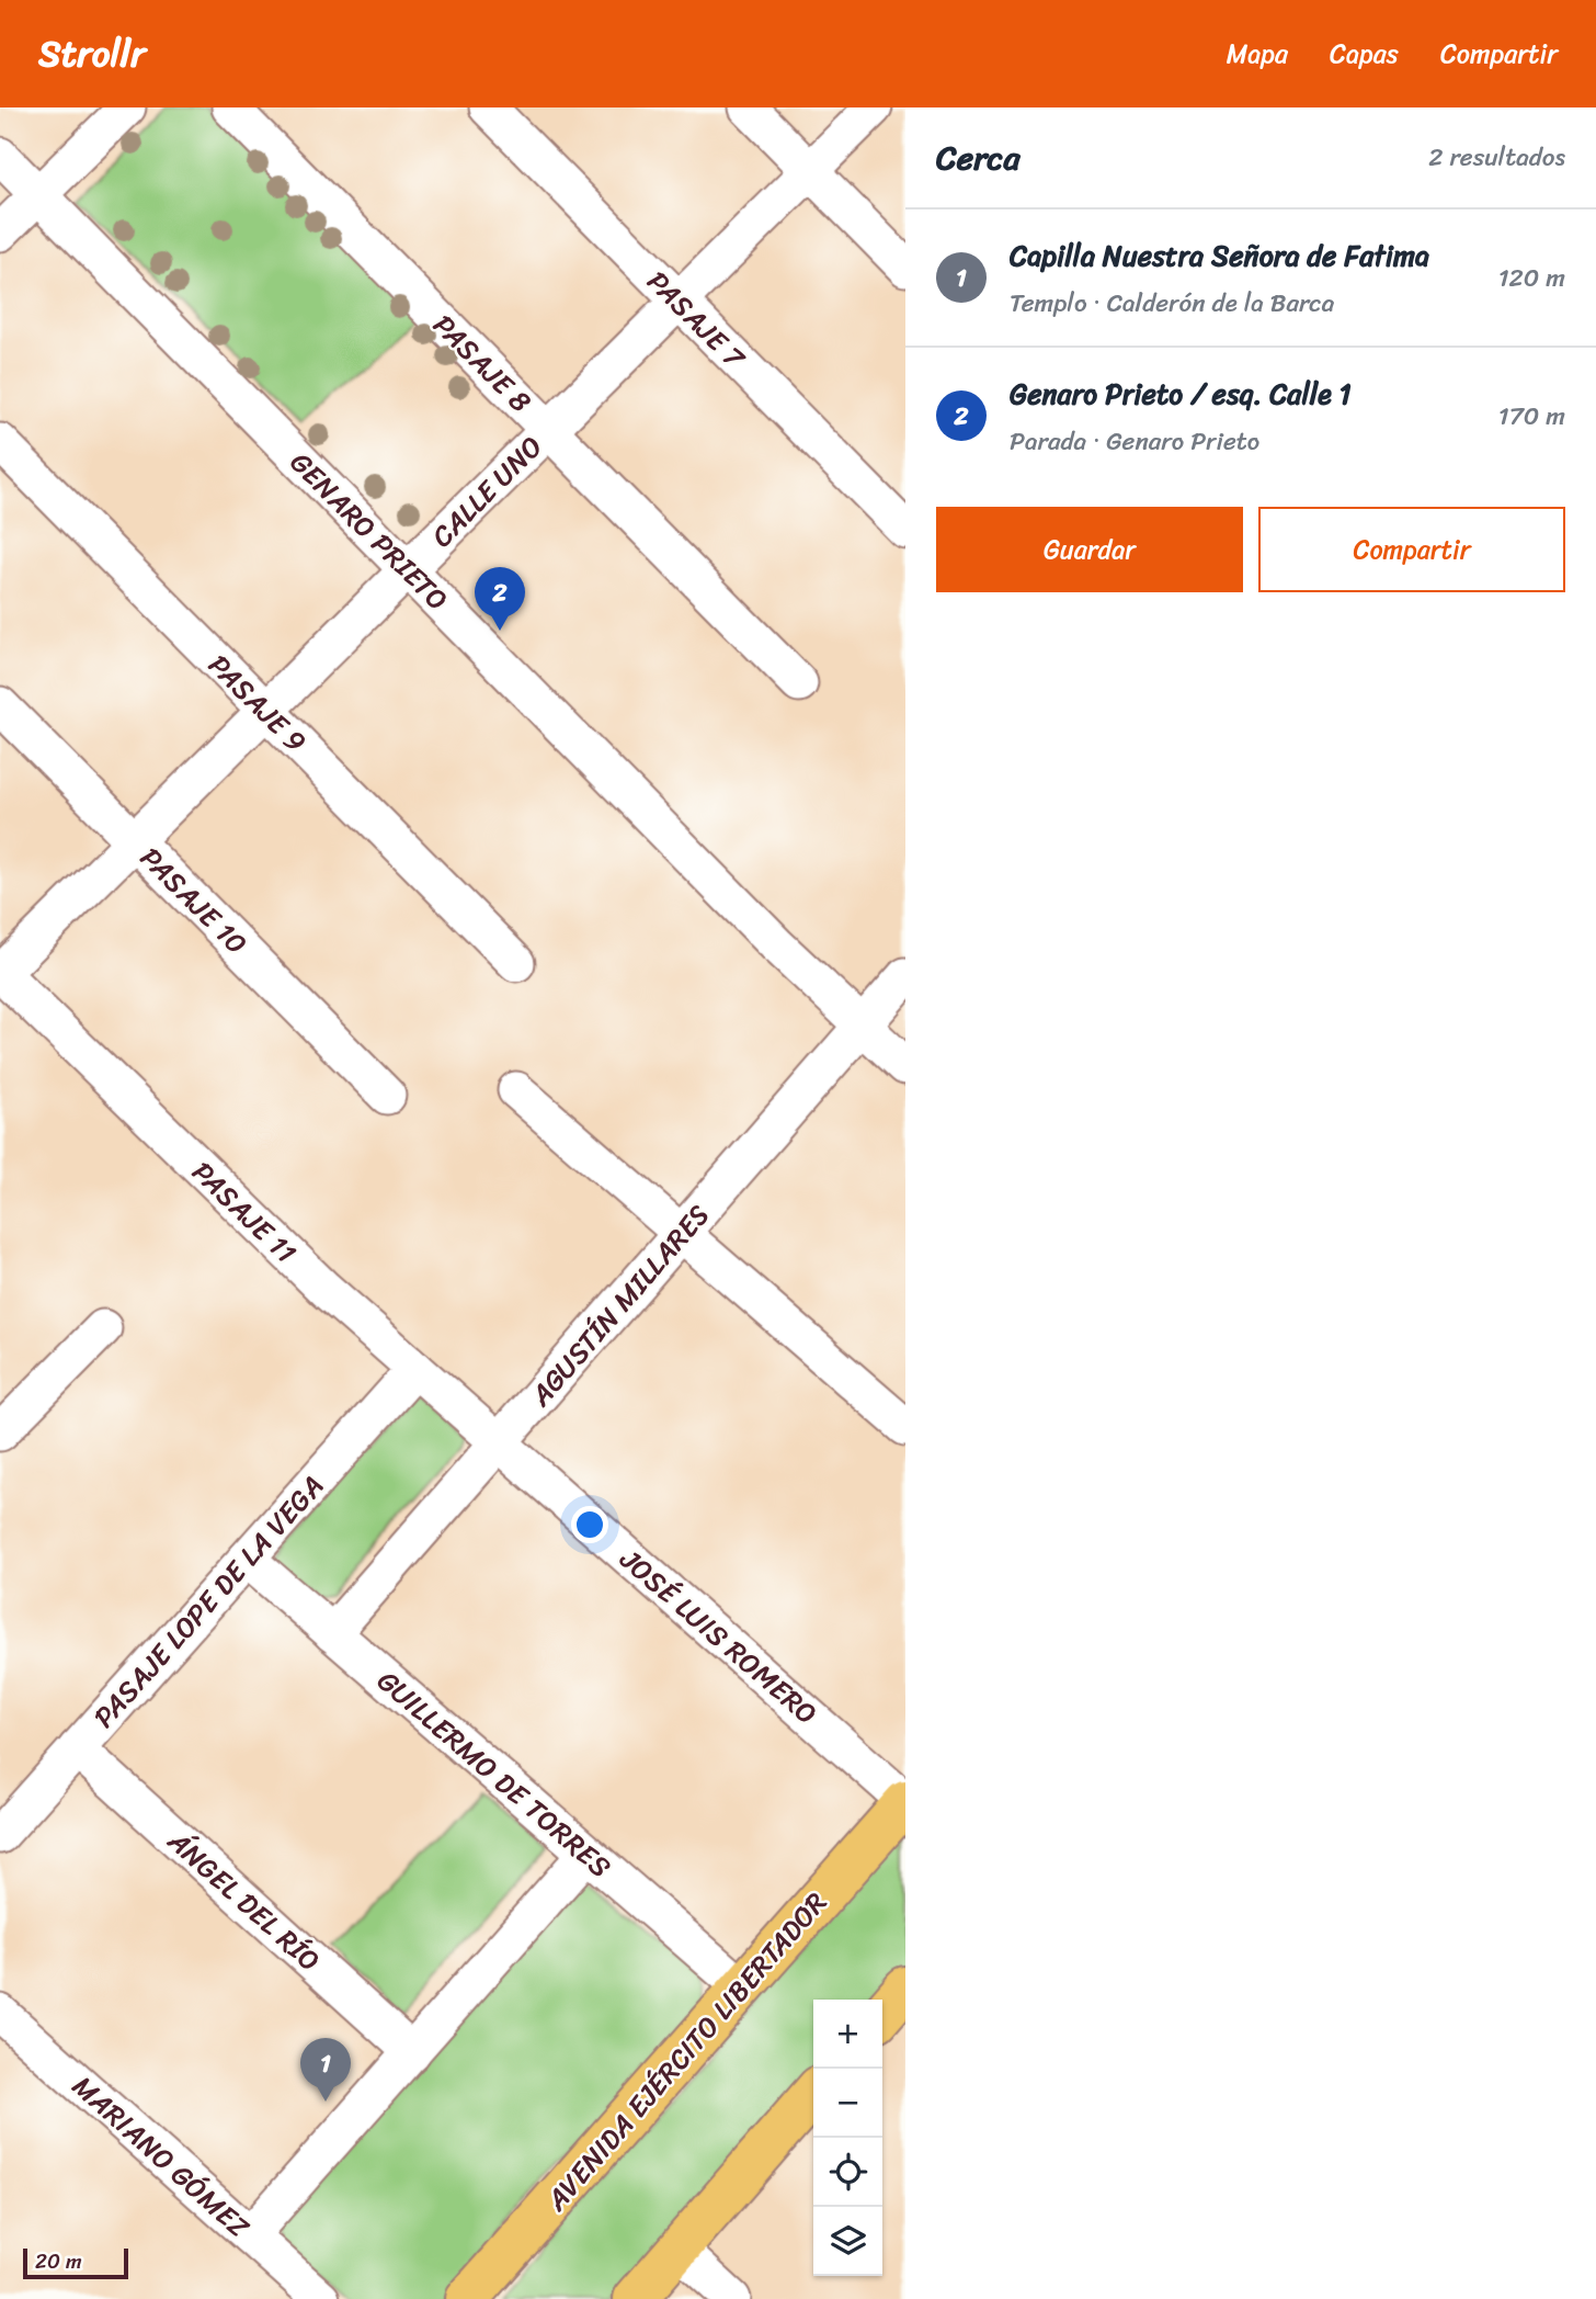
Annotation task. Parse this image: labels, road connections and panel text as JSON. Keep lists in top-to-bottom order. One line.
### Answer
{"streets":{"main road":["AVENIDA EJÉRCITO LIBERTADOR"],"street":["PASAJE 7","PASAJE 8","CALLE UNO","GENARO PRIETO","PASAJE 9","PASAJE 10","PASAJE 11","AGUSTÍN MILLARES","PASAJE LOPE DE LA VEGA","JOSÉ LUIS ROMERO","GUILLERMO DE TORRES","ÁNGEL DEL RÍO","MARIANO GÓMEZ"]},"crossings":[["PASAJE 7","CALLE UNO"],["PASAJE 8","CALLE UNO"],["CALLE UNO","GENARO PRIETO"],["CALLE UNO","PASAJE 9"],["CALLE UNO","PASAJE 10"],["CALLE UNO","PASAJE 11"],["GENARO PRIETO","AGUSTÍN MILLARES"],["PASAJE 11","AGUSTÍN MILLARES"],["PASAJE 11","PASAJE LOPE DE LA VEGA"],["PASAJE 11","JOSÉ LUIS ROMERO"],["AGUSTÍN MILLARES","JOSÉ LUIS ROMERO"],["AGUSTÍN MILLARES","GUILLERMO DE TORRES"],["PASAJE LOPE DE LA VEGA","GUILLERMO DE TORRES"],["PASAJE LOPE DE LA VEGA","ÁNGEL DEL RÍO"],["JOSÉ LUIS ROMERO","AVENIDA EJÉRCITO LIBERTADOR"],["GUILLERMO DE TORRES","AVENIDA EJÉRCITO LIBERTADOR"]],"scale_bar":"20 m","page":{"header":"Strollr","nav":["Mapa","Capas","Compartir"],"heading":["Cerca","2 resultados"],"list":[{"mark":"1","name":"Capilla Nuestra Señora de Fatima","note":"Templo · Calderón de la Barca","value":"120 m"},{"mark":"2","name":"Genaro Prieto / esq. Calle 1","note":"Parada · Genaro Prieto","value":"170 m"}],"buttons":["Guardar","Compartir"],"pins":["2","1"],"map_buttons":["+","−"],"scale":"20 m"}}
